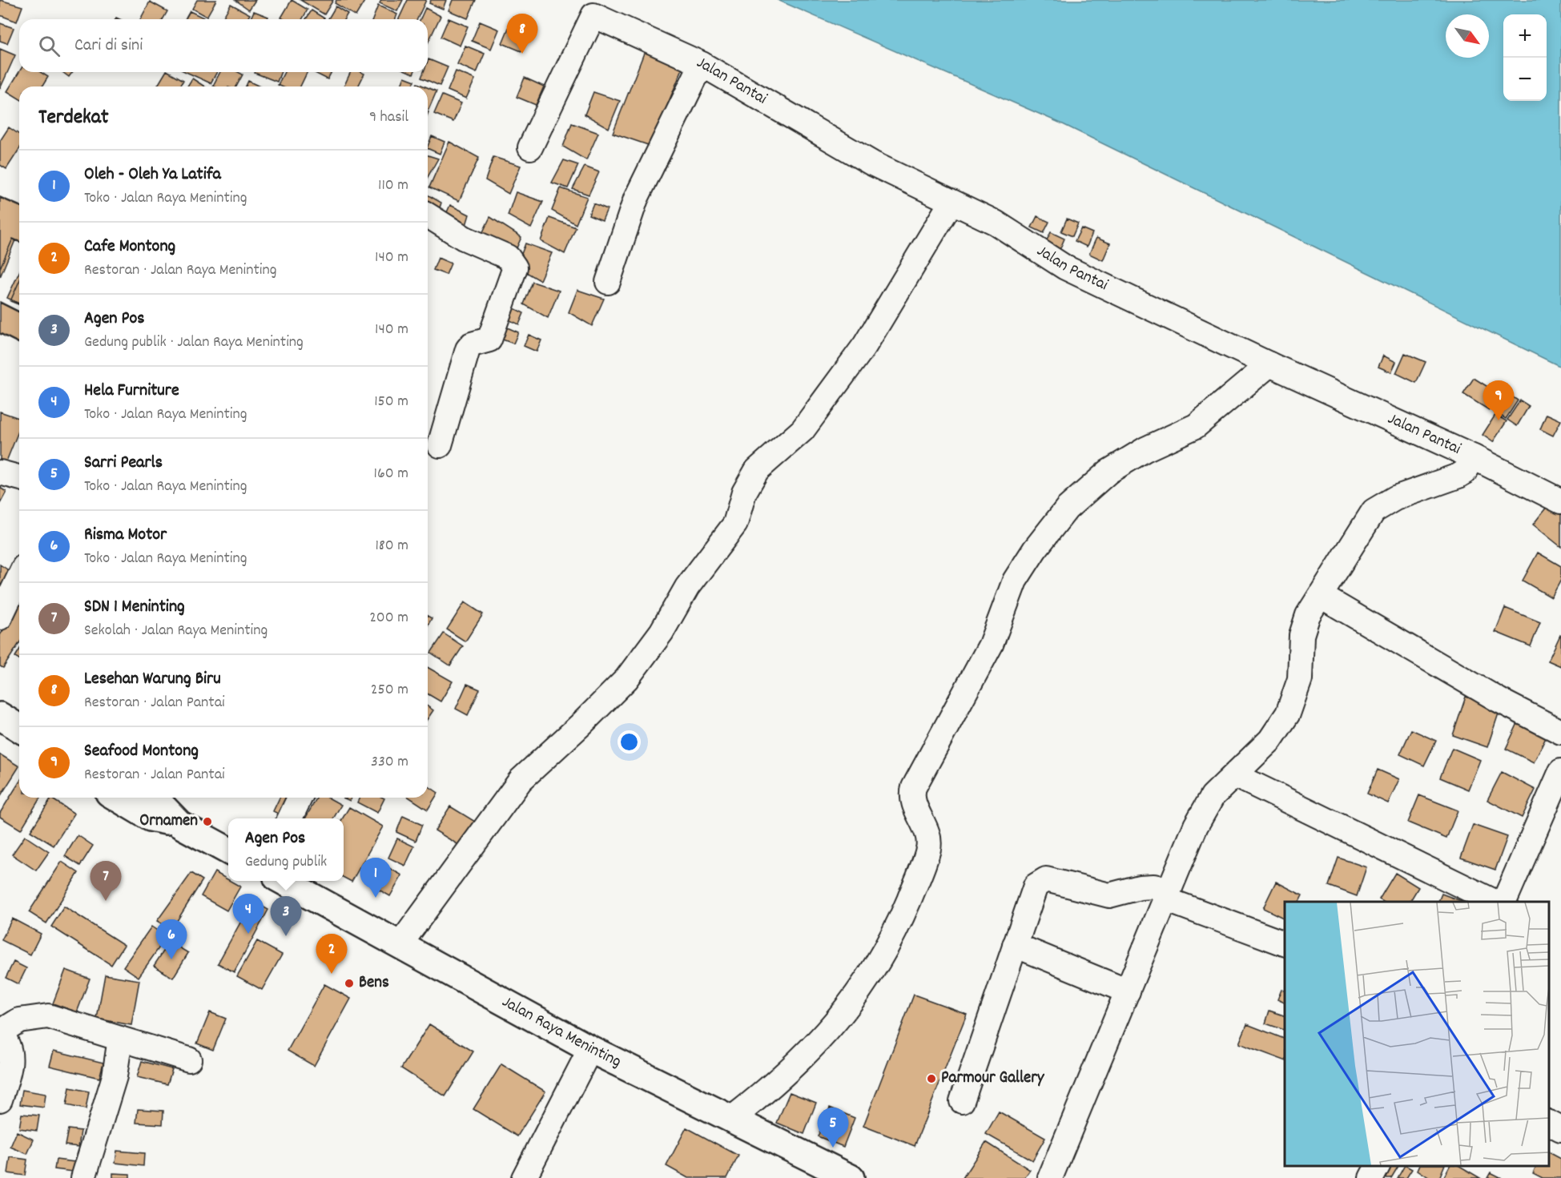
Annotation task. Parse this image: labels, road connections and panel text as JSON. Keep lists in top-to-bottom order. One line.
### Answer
{"streets":{"highway":["Jalan Raya Meninting"],"street":["Jalan Pantai"]},"places":["Ornamen","Bens","Parmour Gallery"],"north":"bottom right","page":{"pins":["8","9","1","7","4","3","6","2","5"],"map_buttons":["+","−"],"search":"Cari di sini","heading":["Terdekat","9 hasil"],"list":[{"mark":"1","name":"Oleh - Oleh Ya Latifa","note":"Toko · Jalan Raya Meninting","value":"110 m"},{"mark":"2","name":"Cafe Montong","note":"Restoran · Jalan Raya Meninting","value":"140 m"},{"mark":"3","name":"Agen Pos","note":"Gedung publik · Jalan Raya Meninting","value":"140 m"},{"mark":"4","name":"Hela Furniture","note":"Toko · Jalan Raya Meninting","value":"150 m"},{"mark":"5","name":"Sarri Pearls","note":"Toko · Jalan Raya Meninting","value":"160 m"},{"mark":"6","name":"Risma Motor","note":"Toko · Jalan Raya Meninting","value":"180 m"},{"mark":"7","name":"SDN 1 Meninting","note":"Sekolah · Jalan Raya Meninting","value":"200 m"},{"mark":"8","name":"Lesehan Warung Biru","note":"Restoran · Jalan Pantai","value":"250 m"},{"mark":"9","name":"Seafood Montong","note":"Restoran · Jalan Pantai","value":"330 m"}],"popup":["Agen Pos","Gedung publik"]}}
